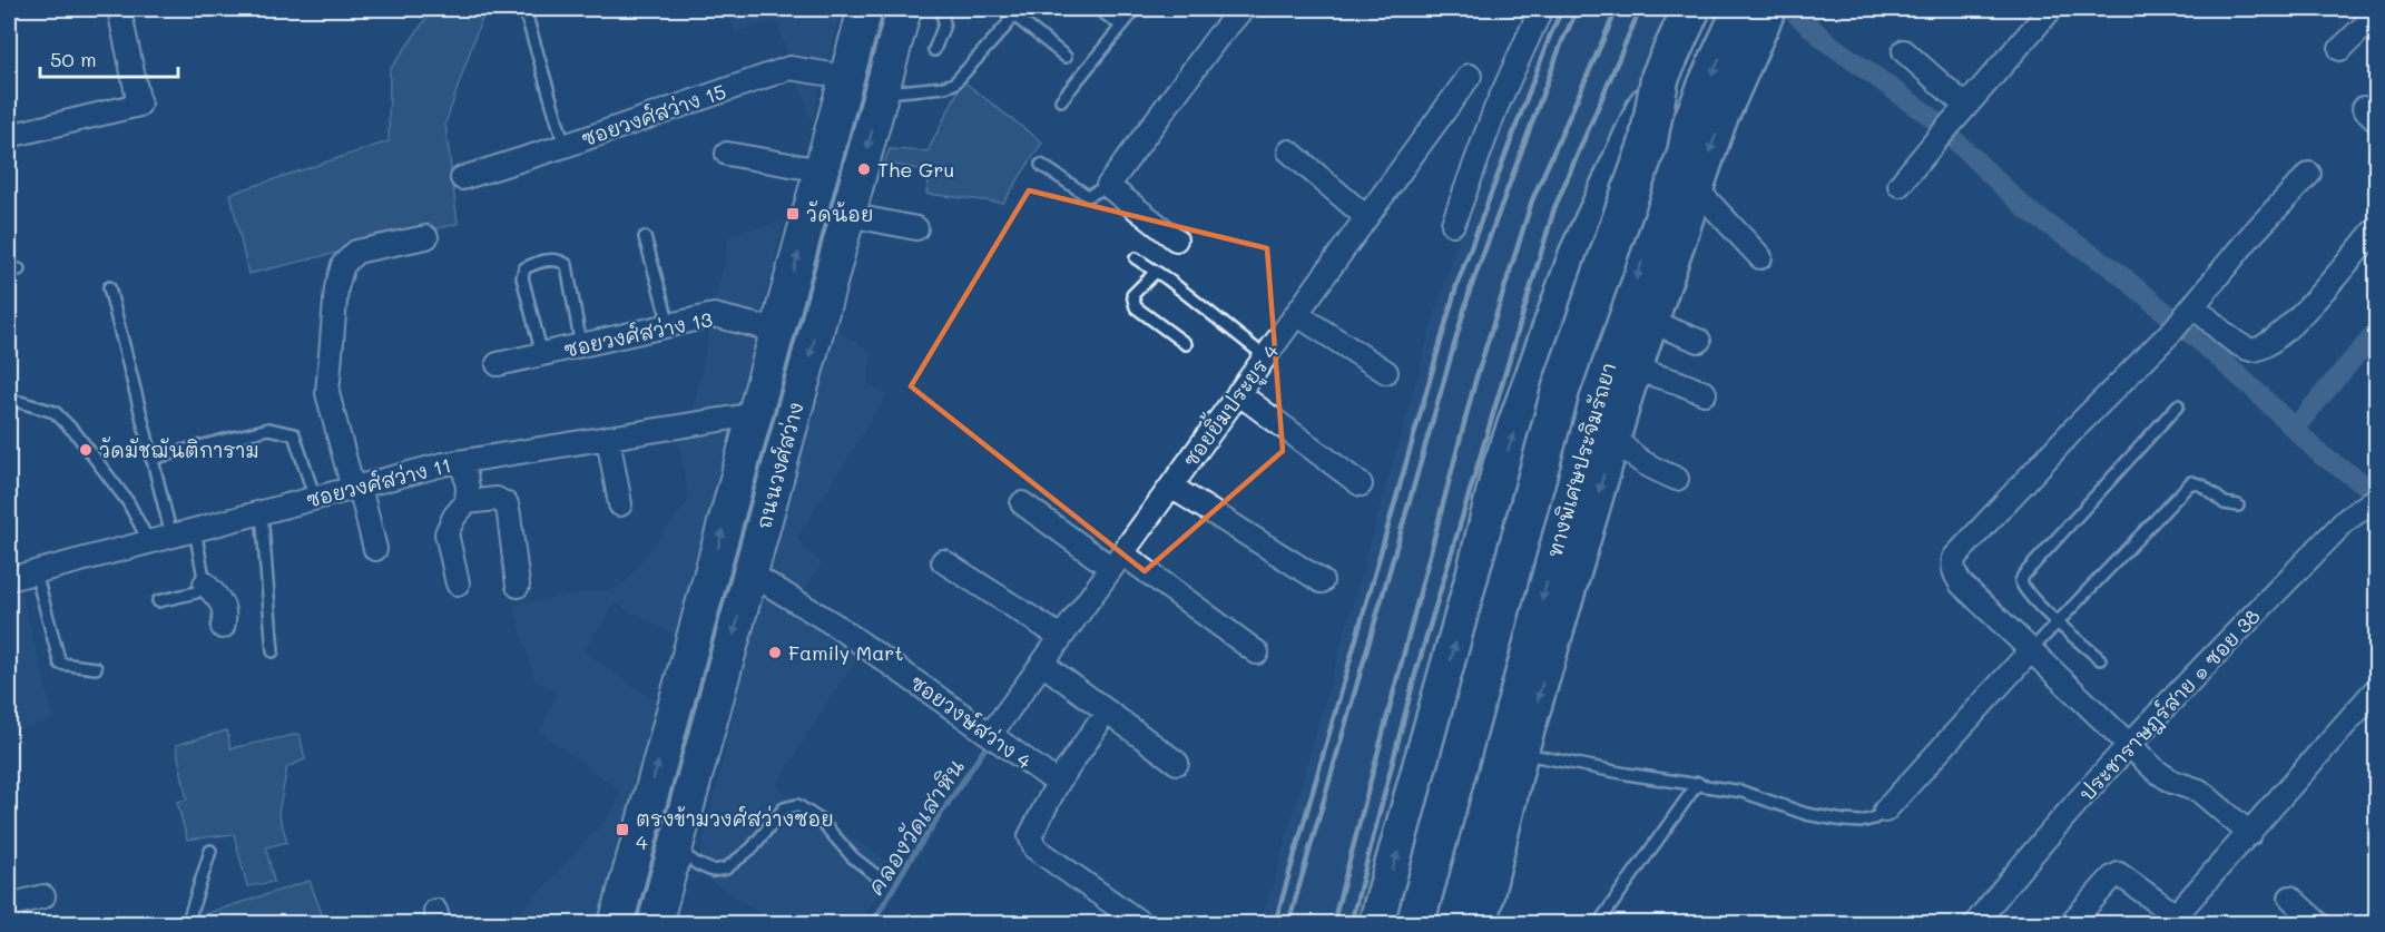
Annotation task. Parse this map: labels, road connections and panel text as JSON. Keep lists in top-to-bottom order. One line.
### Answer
{"streets":{"highway":["ทางพิเศษประจิมรัถยา"],"main road":["ถนนวงศ์สว่าง"],"street":["ซอยวงศ์สว่าง 15","ซอยวงศ์สว่าง 13","ซอยยิ้มประยูร 4","ซอยวงศ์สว่าง 11","ประชาราษฎร์สาย ๑ ซอย 38","ซอยวงษ์สว่าง 4"]},"crossings":[["ซอยวงศ์สว่าง 15","ถนนวงศ์สว่าง"],["ซอยวงศ์สว่าง 13","ถนนวงศ์สว่าง"],["ซอยยิ้มประยูร 4","ซอยวงษ์สว่าง 4"],["ถนนวงศ์สว่าง","ซอยวงศ์สว่าง 11"],["ถนนวงศ์สว่าง","ซอยวงษ์สว่าง 4"]],"water":["คลองวัดเสาหิน"],"places":{"other":["The Gru","วัดมัชฌันติการาม","Family Mart"],"transit":["วัดน้อย","ตรงข้ามวงศ์สว่างซอย 4"]},"scale_bar":"50 m"}
